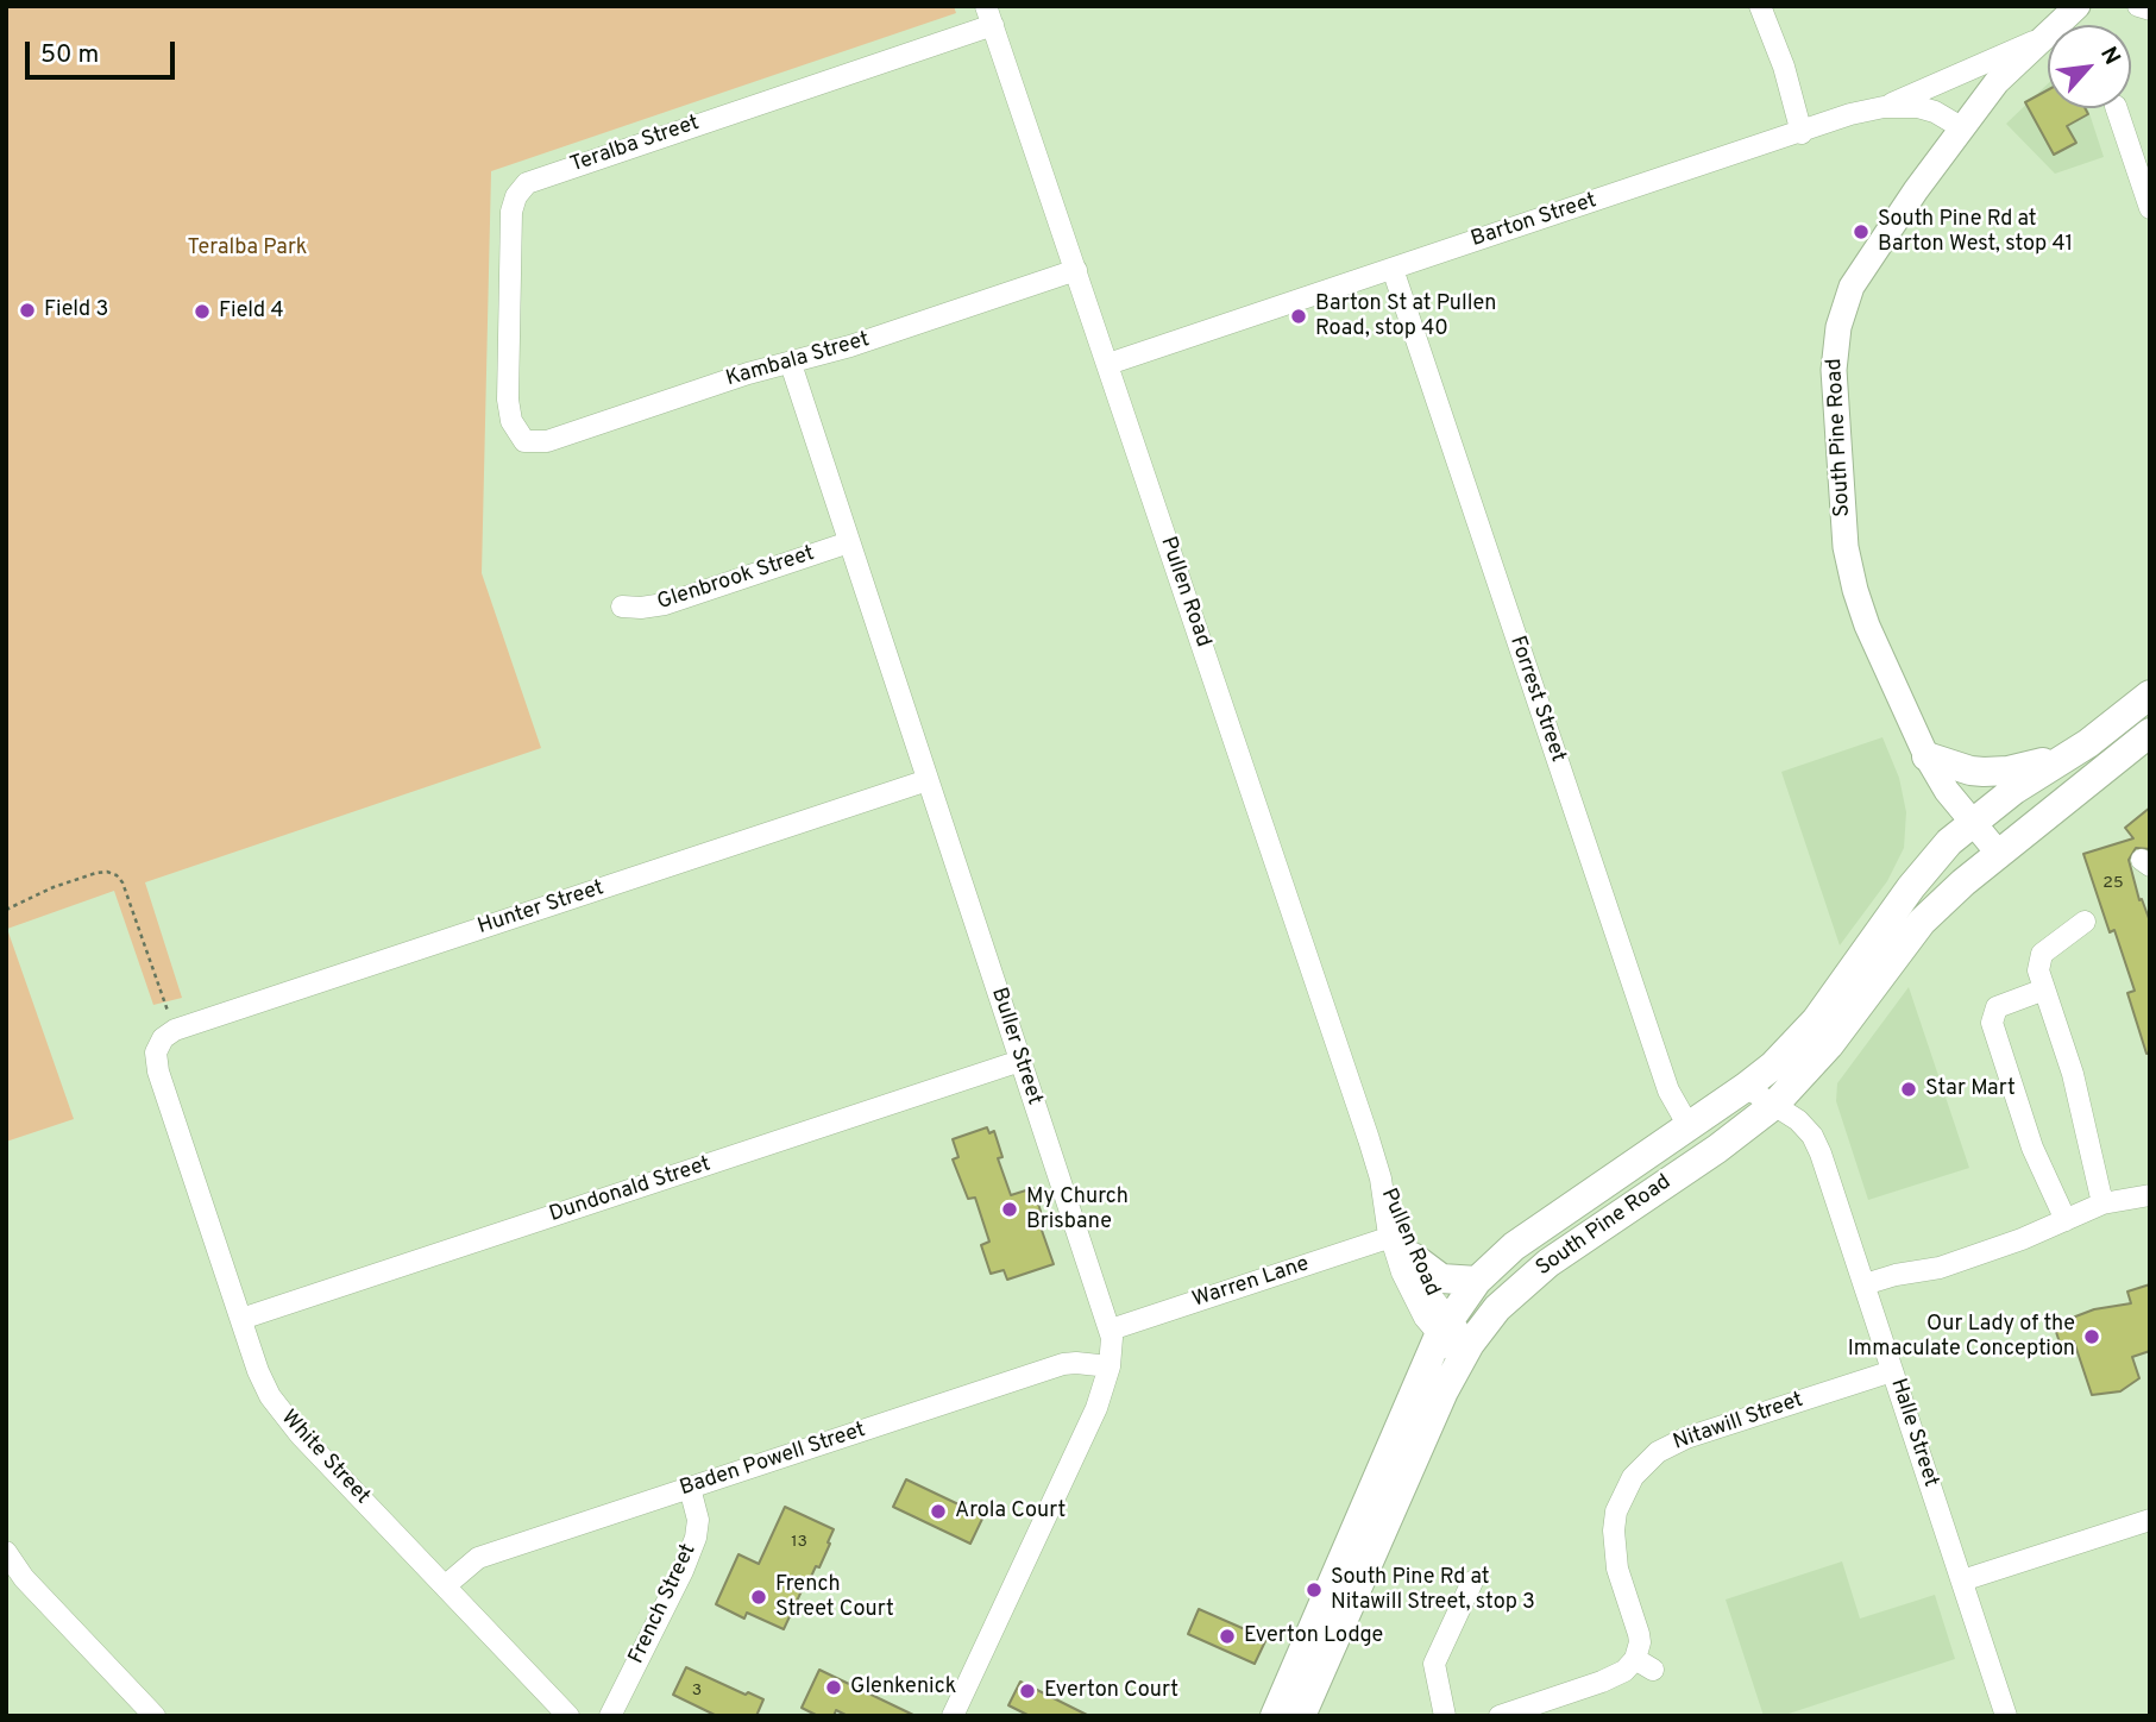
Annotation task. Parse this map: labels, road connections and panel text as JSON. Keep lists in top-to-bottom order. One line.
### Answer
{"streets":{"highway":["South Pine Road"],"street":["Teralba Street","Barton Street","Kambala Street","Glenbrook Street","Pullen Road","Forrest Street","Hunter Street","Buller Street","Dundonald Street","Warren Lane","Nitawill Street","Halle Street","White Street","Baden Powell Street","French Street"]},"crossings":[["Teralba Street","Kambala Street"],["Teralba Street","Pullen Road"],["Barton Street","South Pine Road"],["Barton Street","Pullen Road"],["Barton Street","Forrest Street"],["Kambala Street","Pullen Road"],["Kambala Street","Buller Street"],["South Pine Road","Pullen Road"],["South Pine Road","Forrest Street"],["South Pine Road","Halle Street"],["Glenbrook Street","Buller Street"],["Pullen Road","Warren Lane"],["Hunter Street","Buller Street"],["Hunter Street","White Street"],["Buller Street","Dundonald Street"],["Buller Street","Warren Lane"],["Buller Street","Baden Powell Street"],["Dundonald Street","White Street"],["Nitawill Street","Halle Street"],["White Street","Baden Powell Street"],["Baden Powell Street","French Street"]],"parks":["Teralba Park"],"places":["South Pine Rd at Barton West, stop 41","Field 3","Field 4","Barton St at Pullen Road, stop 40","Star Mart","My Church Brisbane","Our Lady of the Immaculate Conception","Arola Court","South Pine Rd at Nitawill Street, stop 3","French Street Court","Everton Lodge","Glenkenick","Everton Court"],"house_numbers":["25","13","3"],"scale_bar":"50 m","north":"top right"}
